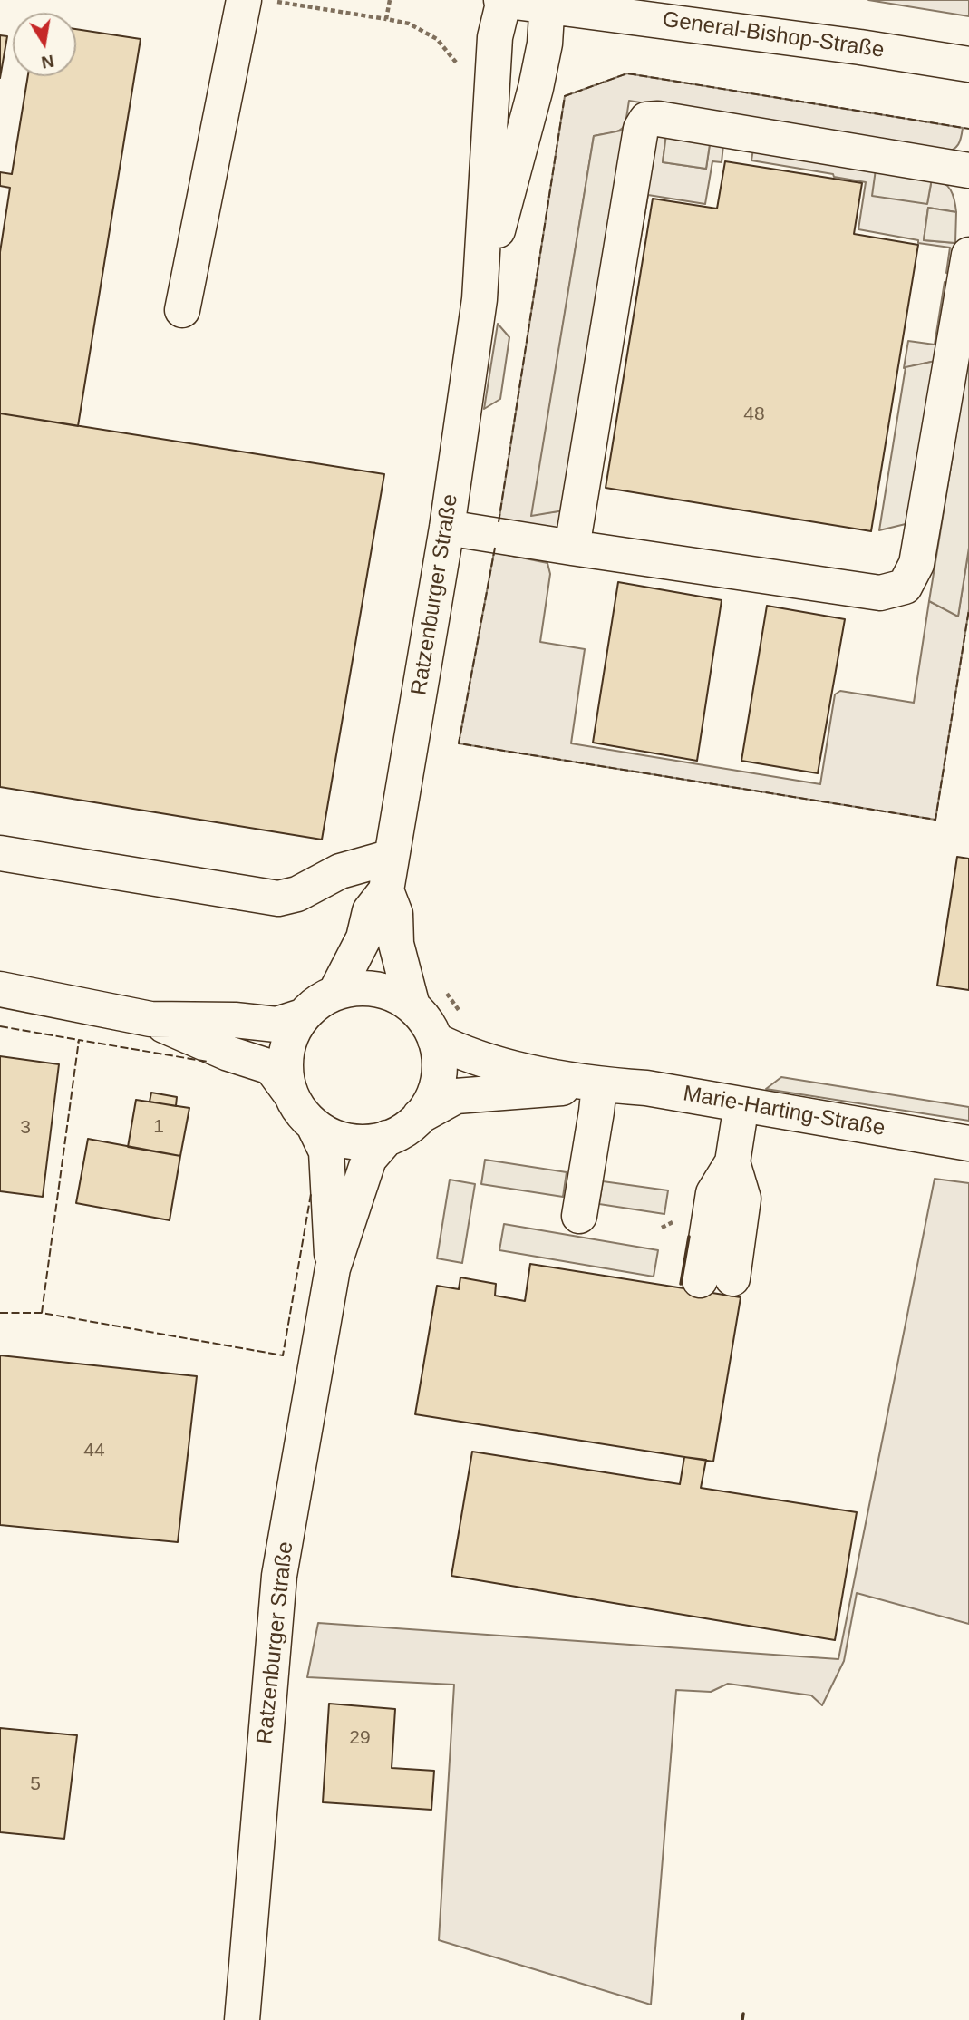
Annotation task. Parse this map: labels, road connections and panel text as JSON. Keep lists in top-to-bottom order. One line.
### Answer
{"streets":{"street":["General-Bishop-Straße","Ratzenburger Straße","Marie-Harting-Straße"]},"crossings":[["General-Bishop-Straße","Ratzenburger Straße"]],"house_numbers":["48","1","3","44","29","5"],"north":"bottom"}
